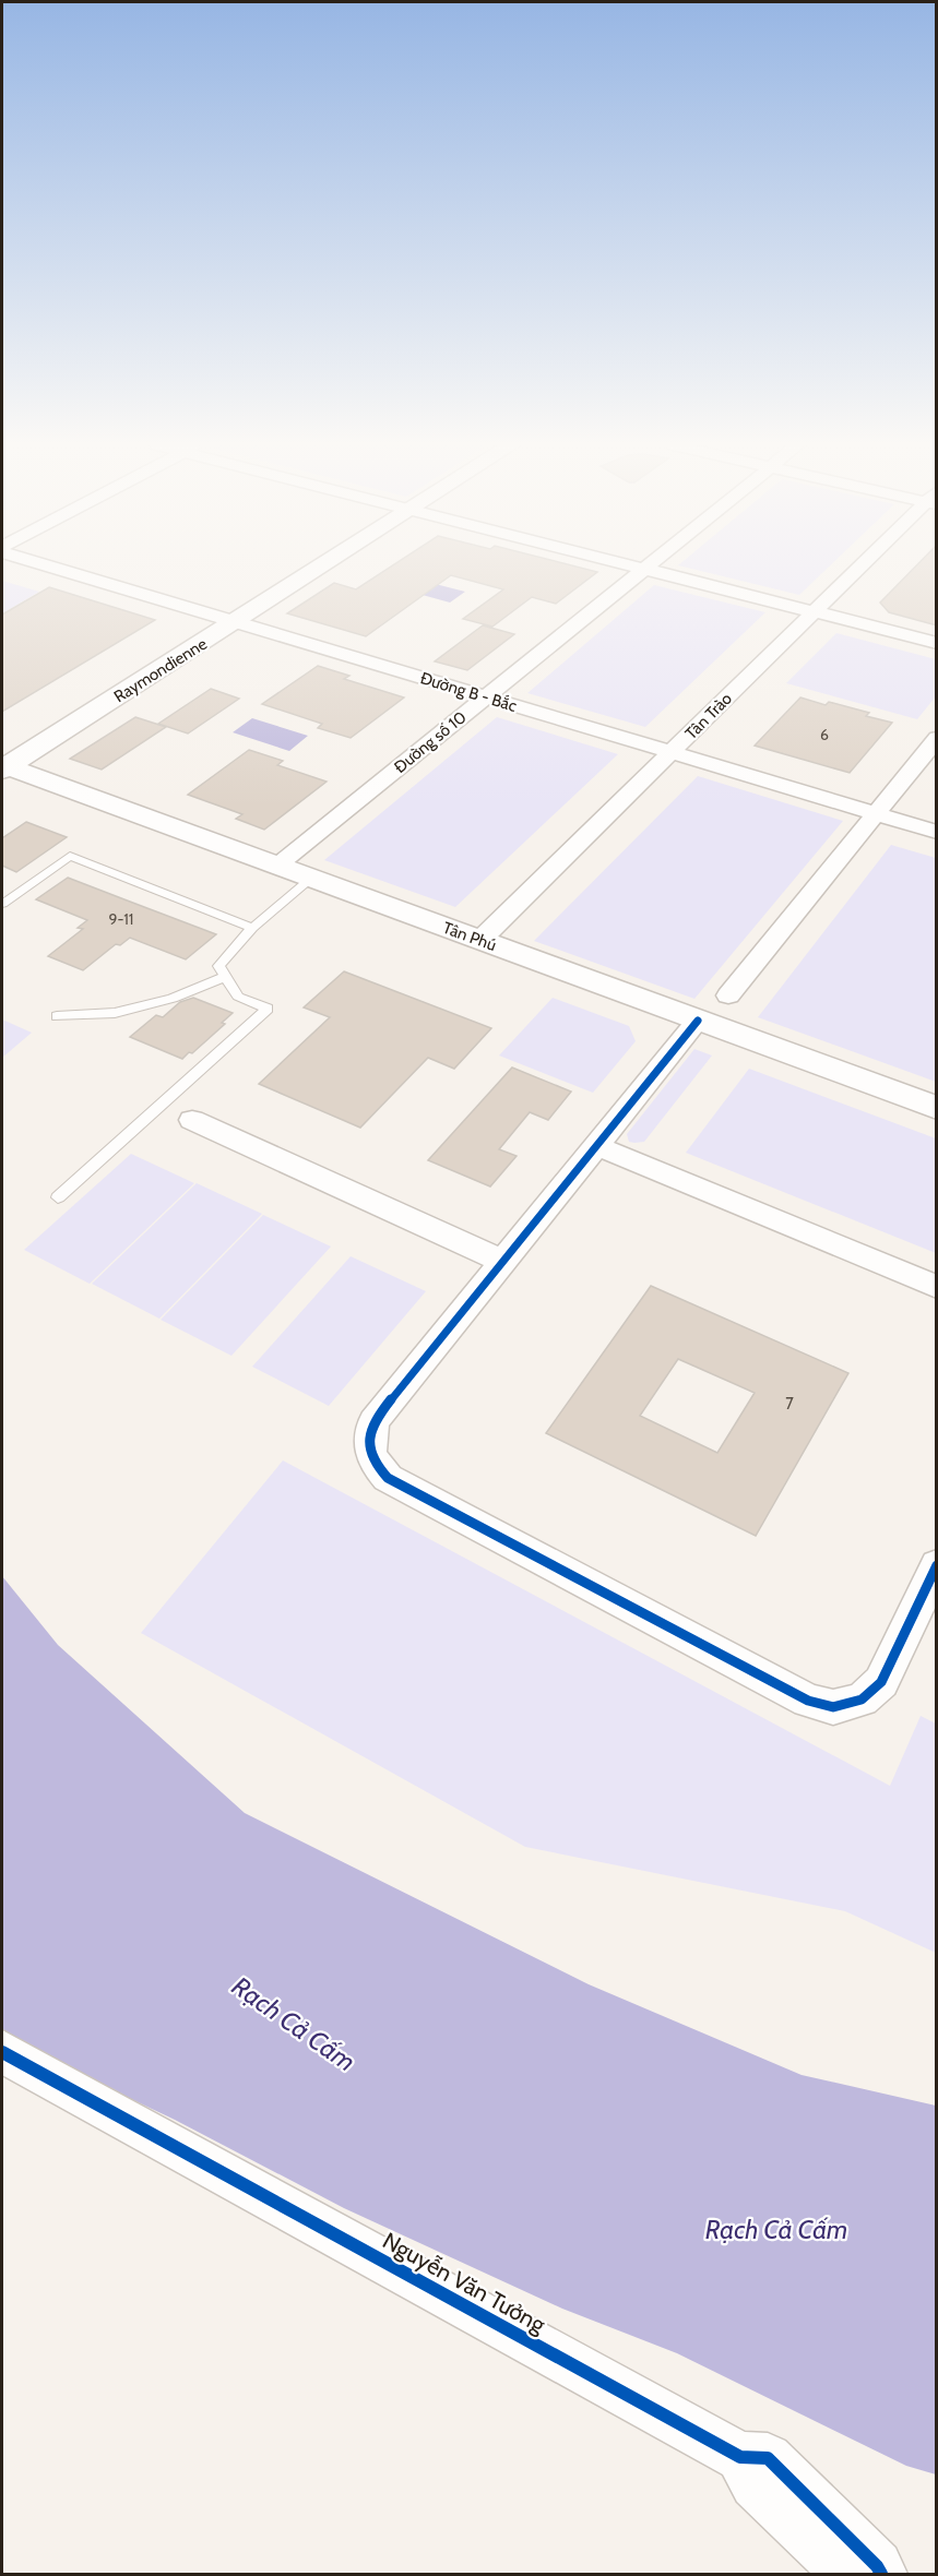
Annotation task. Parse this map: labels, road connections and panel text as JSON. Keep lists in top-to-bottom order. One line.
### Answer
{"streets":{"street":["Raymondienne","Đường B - Bắc","Tân Trào","Đường số 10","Tân Phú","Nguyễn Văn Tưởng"]},"crossings":[["Raymondienne","Đường B - Bắc"],["Raymondienne","Tân Phú"],["Đường B - Bắc","Tân Trào"],["Đường B - Bắc","Đường số 10"],["Tân Trào","Tân Phú"],["Đường số 10","Tân Phú"]],"water":["Rạch Cả Cấm"],"house_numbers":["6","9-11","7"]}
